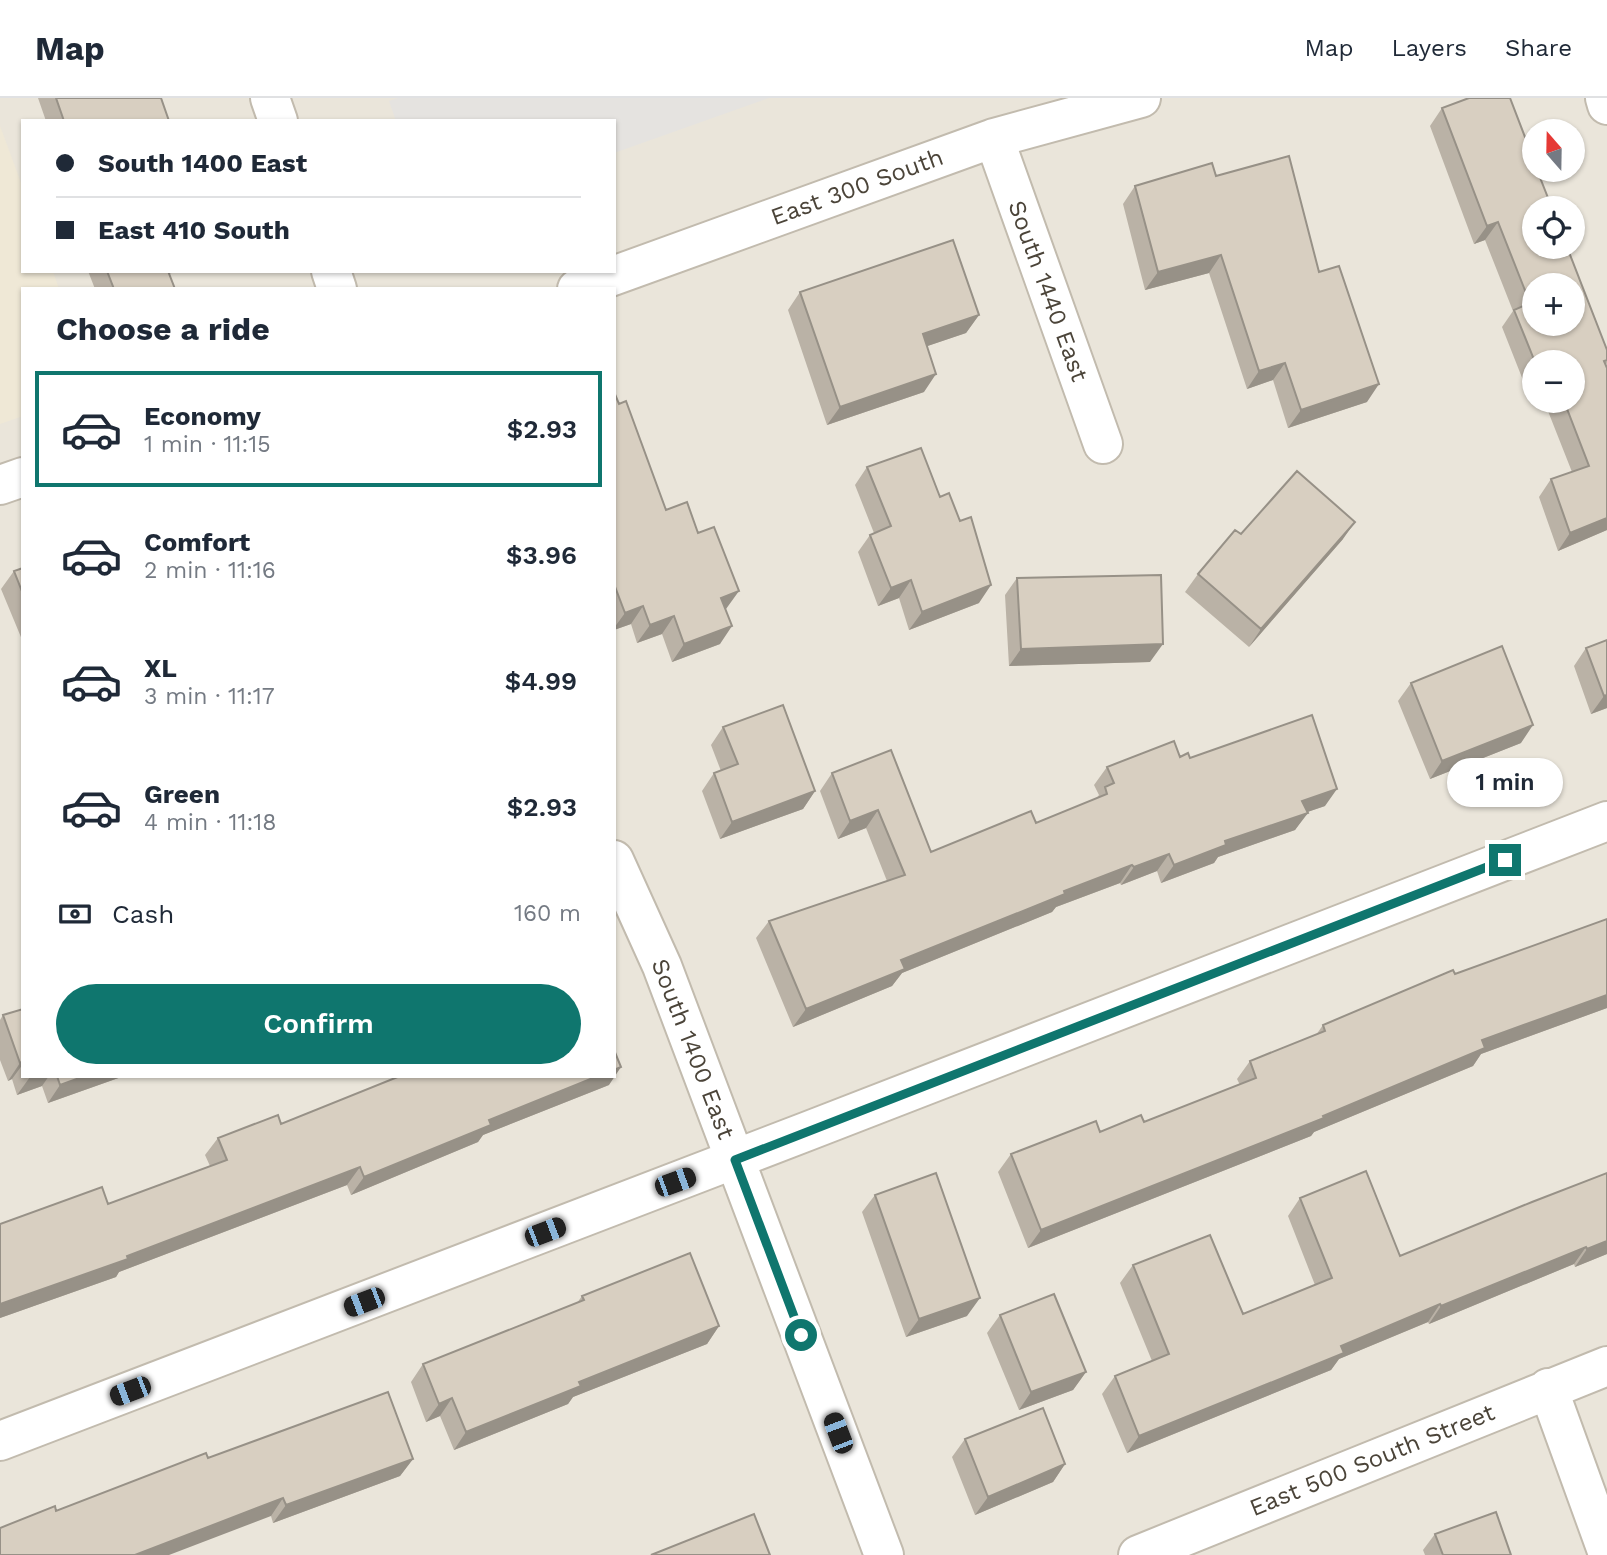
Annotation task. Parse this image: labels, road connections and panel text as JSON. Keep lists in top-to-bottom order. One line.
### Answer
{"streets":{"street":["East 300 South","South 1440 East","South 1400 East","East 500 South Street"]},"crossings":[["East 300 South","South 1440 East"]],"north":"top","page":{"header":"Map","nav":["Map","Layers","Share"],"map_buttons":["+","−"],"banner":["South 1400 East","East 410 South"],"heading":"Choose a ride","list":[{"name":"Economy","note":"1 min · 11:15","value":"$2.93"},{"name":"Comfort","note":"2 min · 11:16","value":"$3.96"},{"name":"XL","note":"3 min · 11:17","value":"$4.99"},{"name":"Green","note":"4 min · 11:18","value":"$2.93"}],"bubble":"1 min","pay":["Cash","160 m"],"buttons":"Confirm"}}
